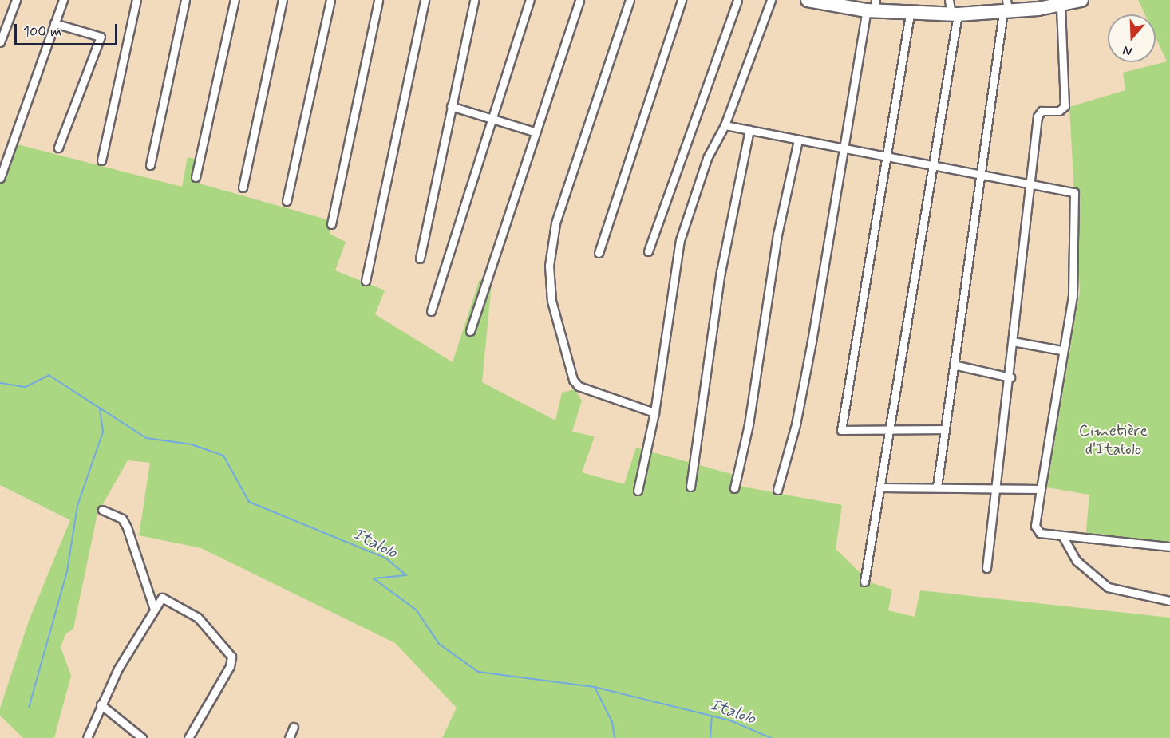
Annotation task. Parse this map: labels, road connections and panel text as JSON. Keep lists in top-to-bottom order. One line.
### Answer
{"water":["Italolo"],"parks":["Cimetière d'Itatolo"],"scale_bar":"100 m","north":"bottom"}
